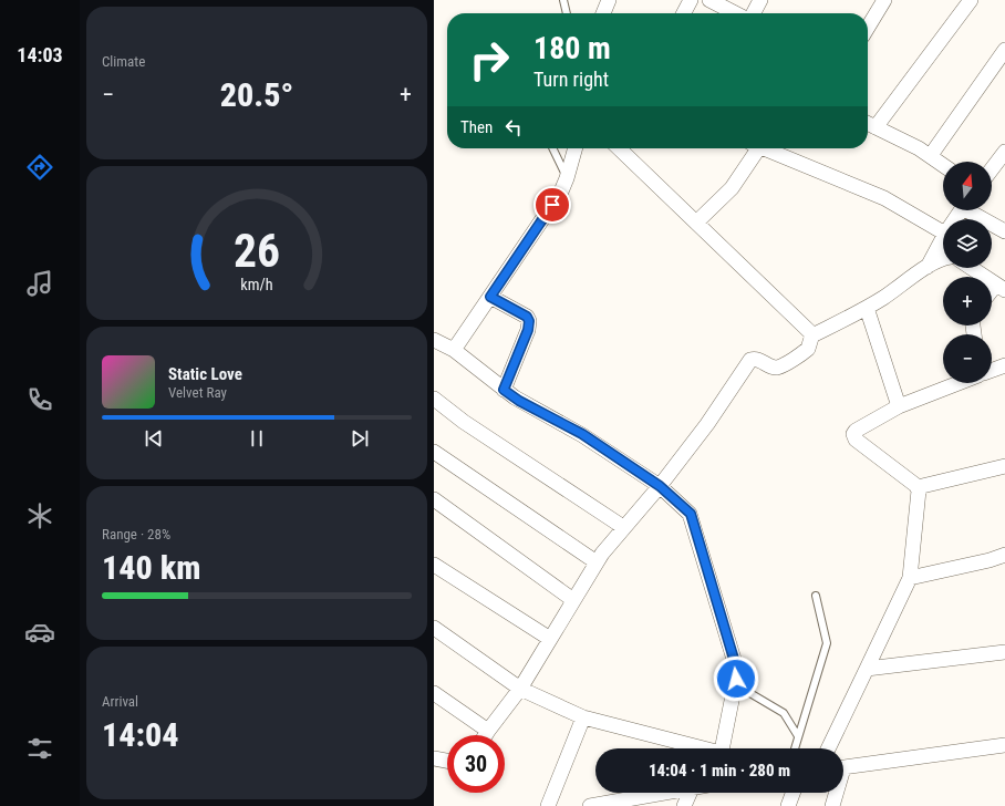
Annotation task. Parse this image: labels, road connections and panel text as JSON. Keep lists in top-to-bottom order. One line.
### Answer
{"north":"top","page":{"tabs":"14:03","tile":["Climate",["Range · 28%","140 km"],["Arrival","14:04"]],"turn":["180 m","Turn right"],"heat":["−","20.5°","+"],"then":"Then","map_buttons":["+","−"],"song":["Static Love","Velvet Ray"],"limit":"30","trip":"14:04 · 1 min · 280 m","gauge":["26","km/h"]}}
